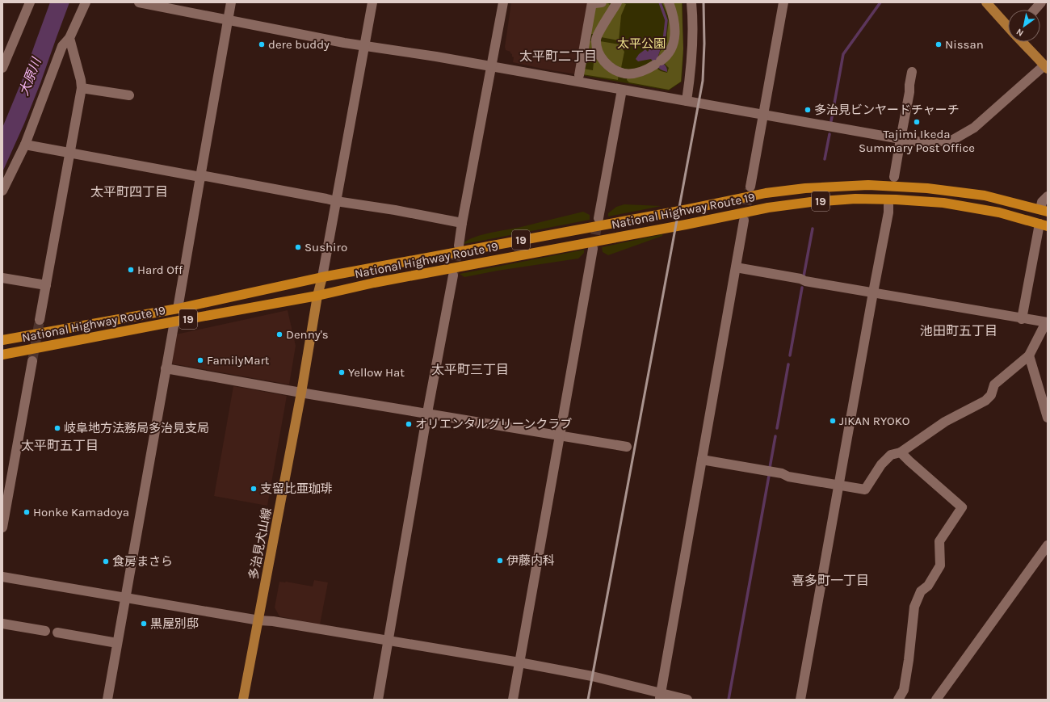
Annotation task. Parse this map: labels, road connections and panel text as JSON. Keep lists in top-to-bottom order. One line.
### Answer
{"streets":{"highway":["19","National Highway Route 19"],"main road":["多治見犬山線"]},"crossings":[["National Highway Route 19","多治見犬山線"]],"districts":["太平町二丁目","太平町四丁目","池田町五丁目","太平町三丁目","太平町五丁目","喜多町一丁目"],"water":["大原川"],"parks":["太平公園"],"places":["dere buddy","Nissan","多治見ビンヤードチャーチ","Tajimi Ikeda Summary Post Office","Sushiro","Hard Off","Denny's","FamilyMart","Yellow Hat","JIKAN RYOKO","オリエンタルグリーンクラブ","岐阜地方法務局多治見支局","支留比亜珈琲","Honke Kamadoya","伊藤内科","食房まさら","黒屋別邸"],"north":"bottom left"}
